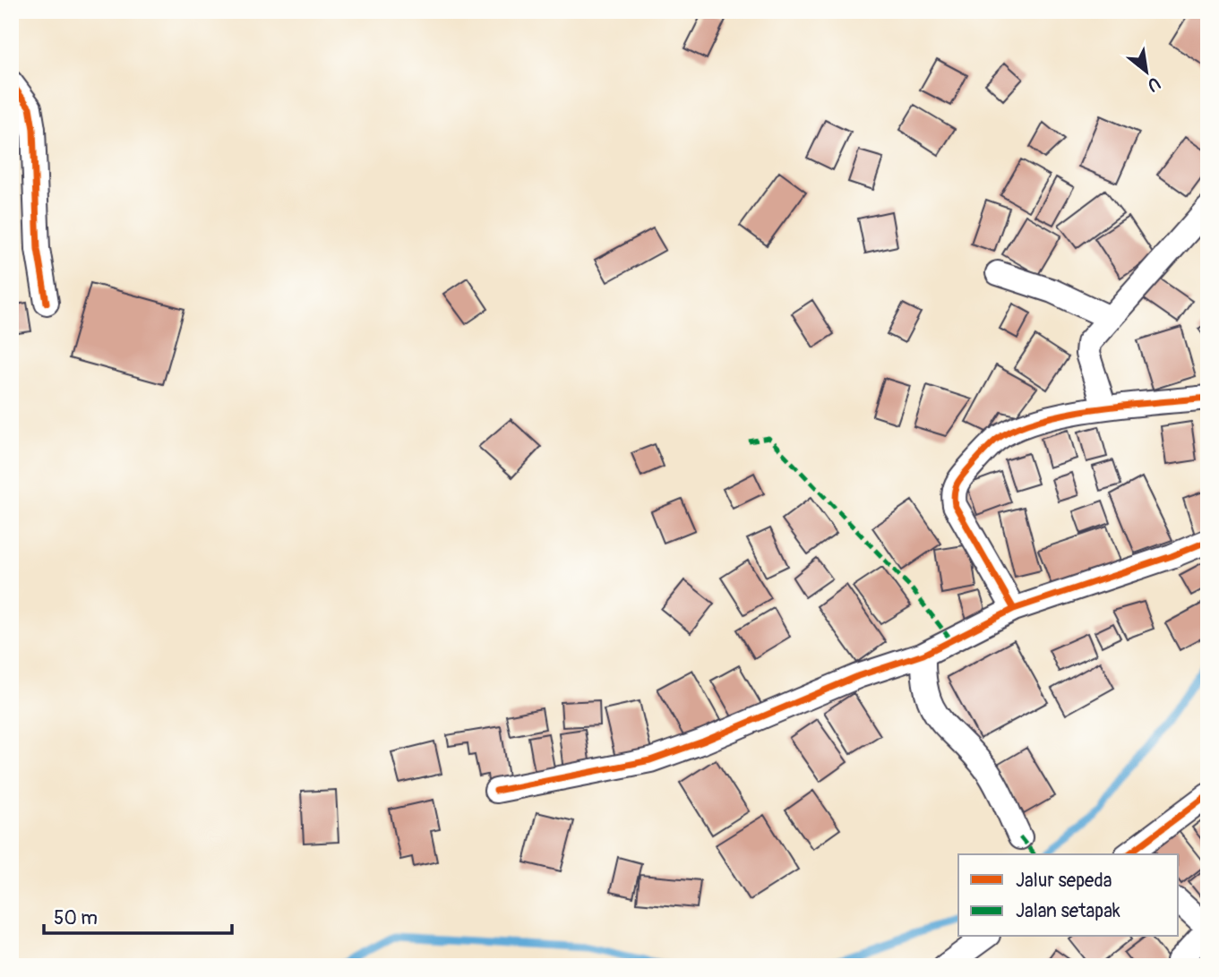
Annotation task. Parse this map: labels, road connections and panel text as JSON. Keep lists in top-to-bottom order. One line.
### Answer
{"legend":["Jalur sepeda","Jalan setapak"],"scale_bar":"50 m","north":"bottom right"}
